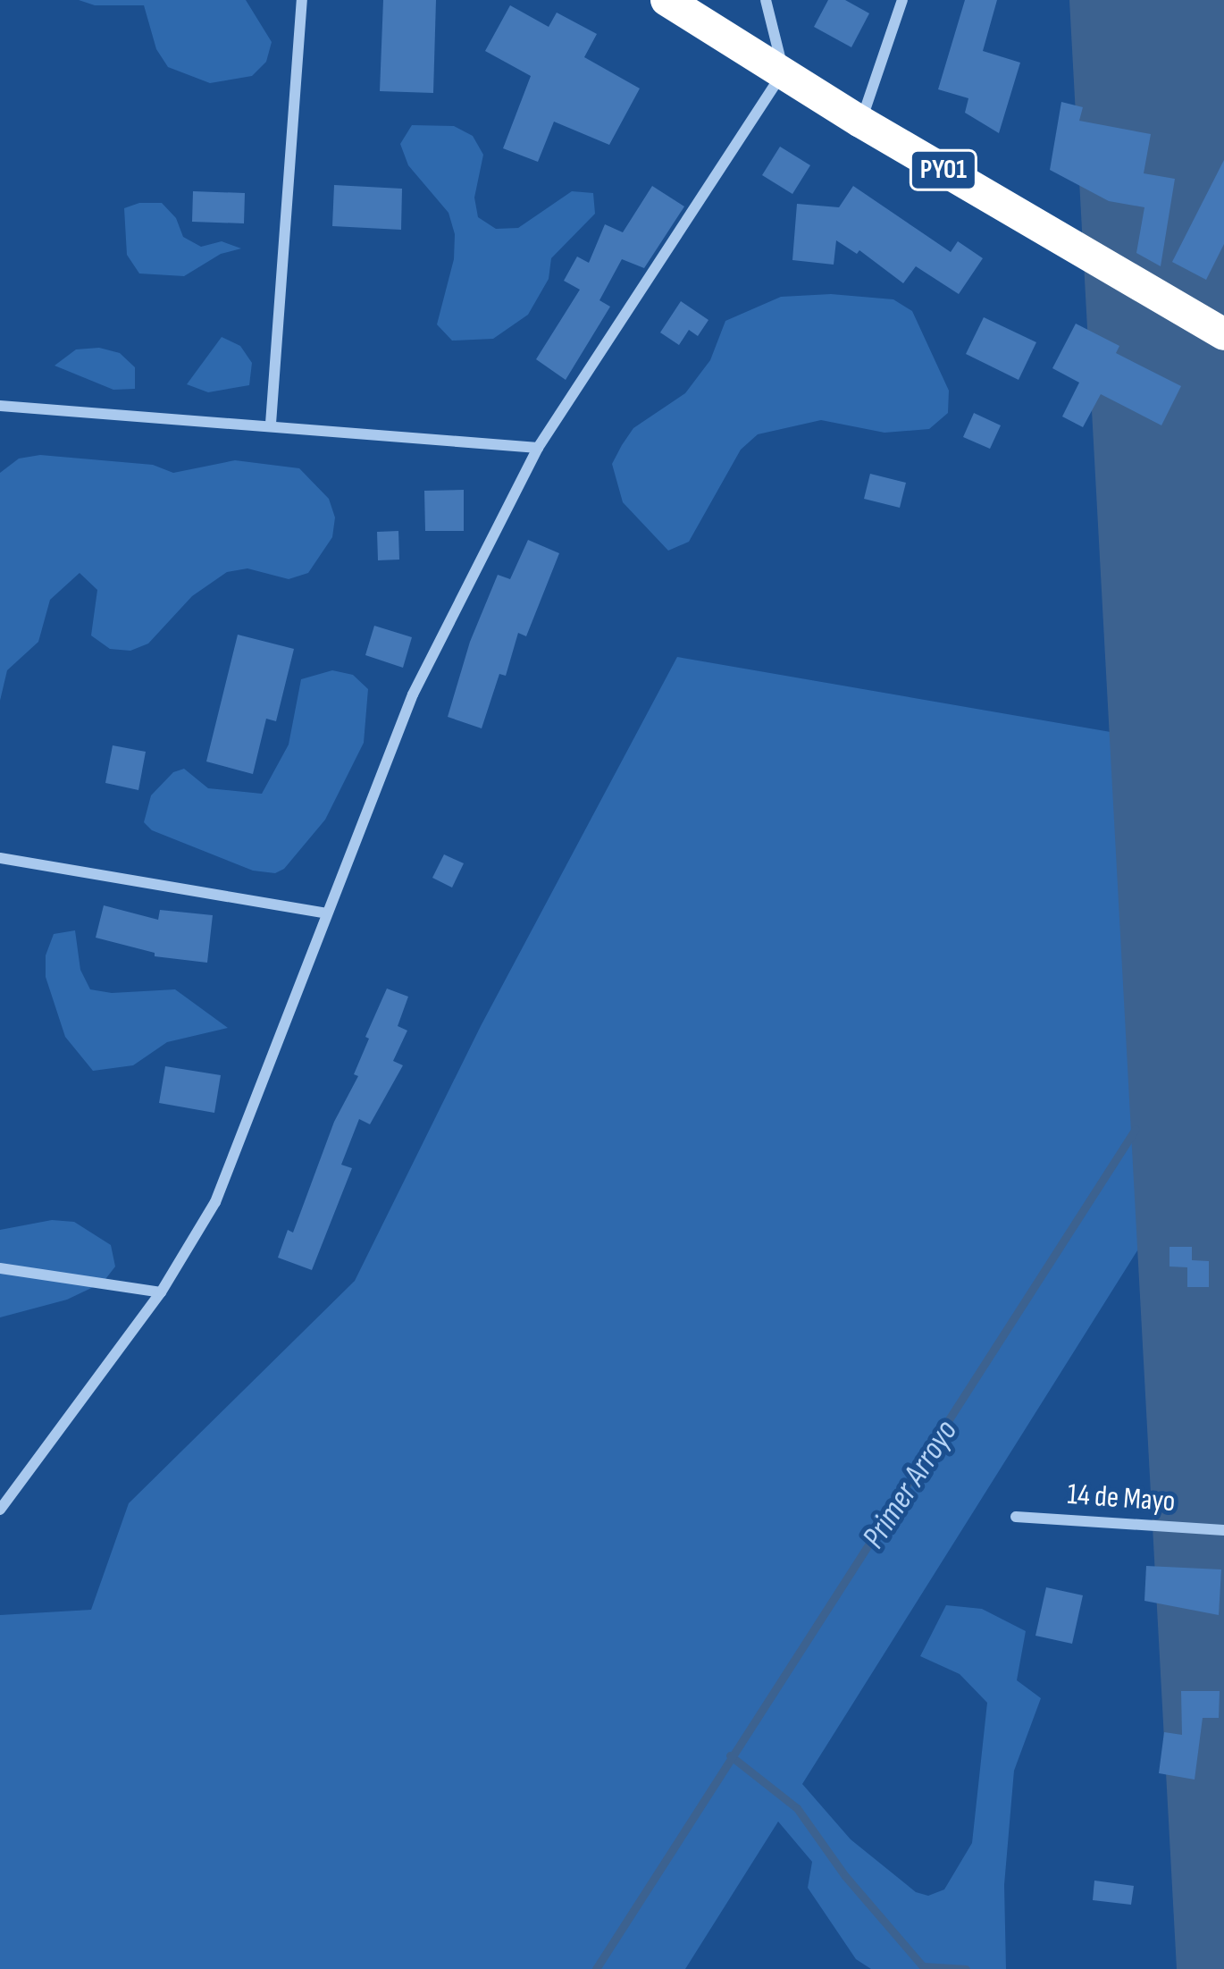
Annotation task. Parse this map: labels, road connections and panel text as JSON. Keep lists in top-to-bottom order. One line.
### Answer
{"streets":{"highway":["PY01"],"street":["14 de Mayo"]},"water":["Primer Arroyo"]}
